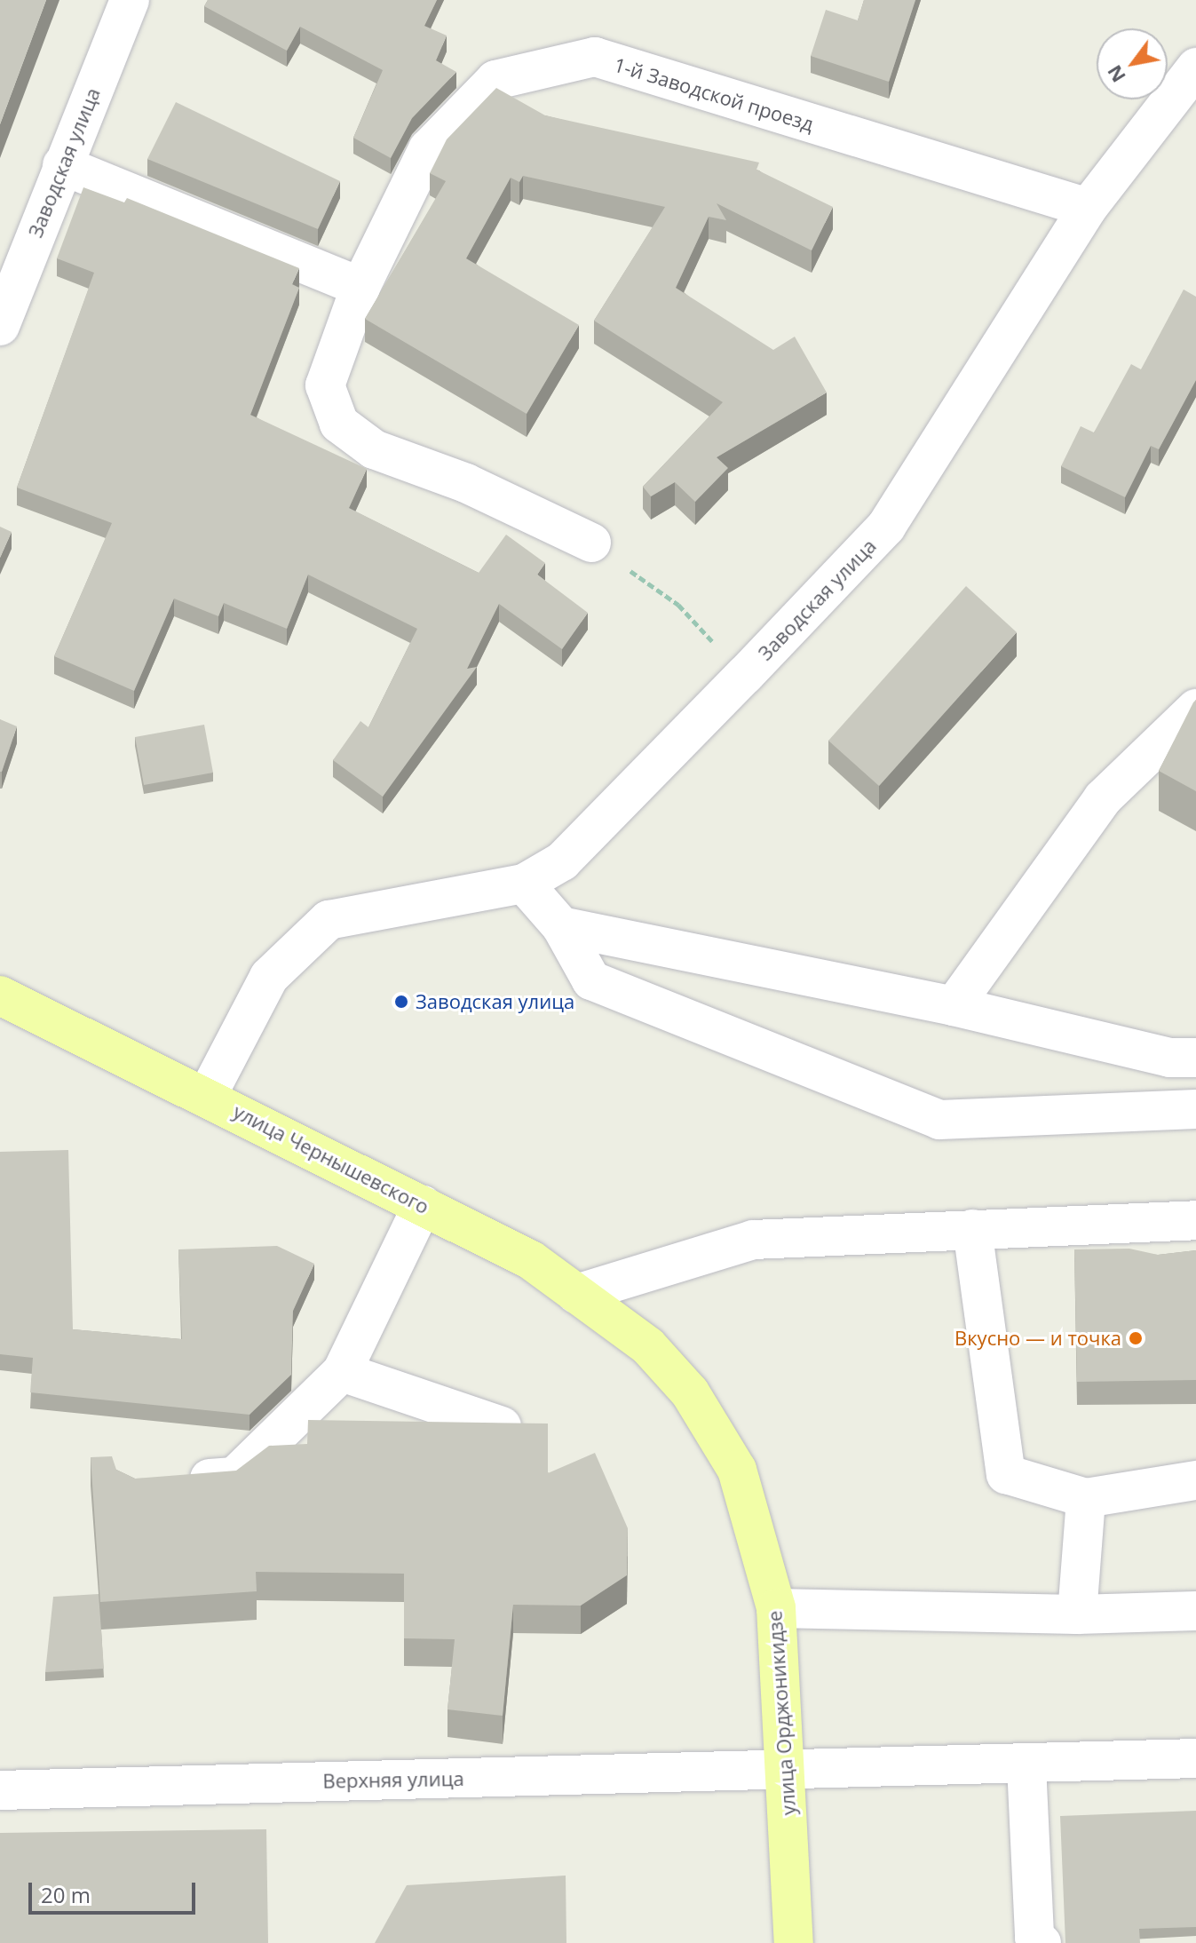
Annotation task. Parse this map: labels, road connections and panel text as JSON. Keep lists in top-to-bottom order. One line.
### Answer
{"streets":{"main road":["улица Чернышевского","улица Орджоникидзе"],"street":["1-й Заводской проезд","Заводская улица","Верхняя улица"]},"crossings":[["1-й Заводской проезд","Заводская улица"],["Заводская улица","улица Чернышевского"],["улица Чернышевского","улица Орджоникидзе"],["улица Орджоникидзе","Верхняя улица"]],"places":["Заводская улица","Вкусно — и точка"],"scale_bar":"20 m","north":"bottom left"}
